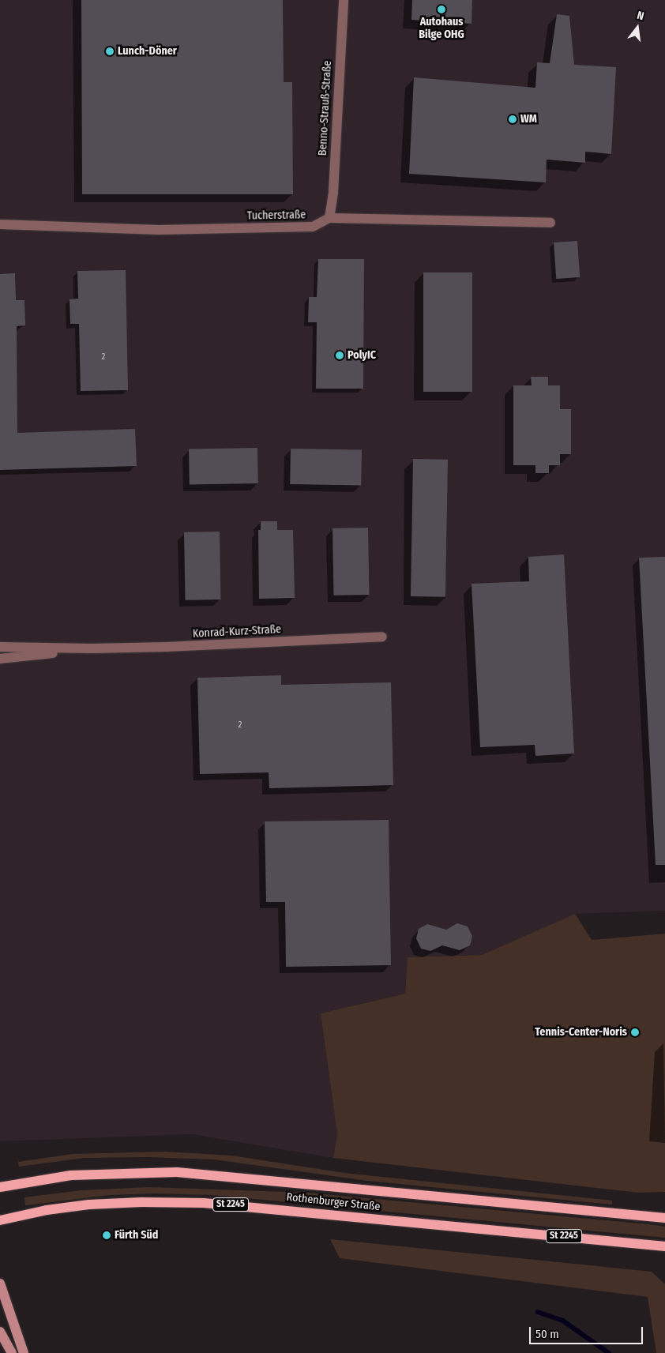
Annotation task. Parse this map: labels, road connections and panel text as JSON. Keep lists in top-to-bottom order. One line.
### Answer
{"streets":{"main road":["Rothenburger Straße","St 2245"],"street":["Benno-Strauß-Straße","Tucherstraße","Konrad-Kurz-Straße"]},"crossings":[["Benno-Strauß-Straße","Tucherstraße"]],"places":["Autohaus Bilge OHG","Lunch-Döner","WM","PolyIC","Tennis-Center-Noris","Fürth Süd"],"house_numbers":["2","2"],"scale_bar":"50 m","north":"top"}
